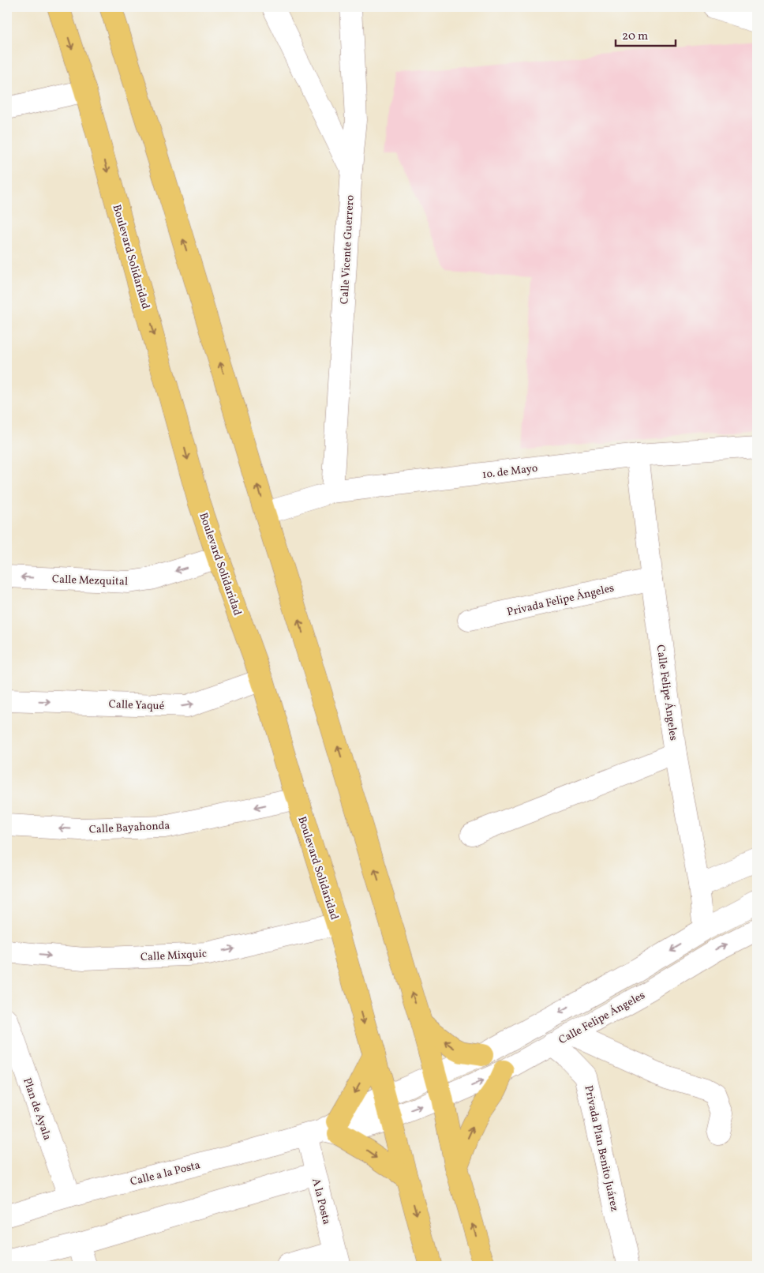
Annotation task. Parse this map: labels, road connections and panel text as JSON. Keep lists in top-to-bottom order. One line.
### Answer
{"streets":{"main road":["Boulevard Solidaridad"],"street":["Calle Vicente Guerrero","1o. de Mayo","Calle Mezquital","Privada Felipe Ángeles","Calle Felipe Ángeles","Calle Yaqué","Calle Bayahonda","Calle Mixquic","Plan de Ayala","Privada Plan Benito Juárez","Calle a la Posta","A la Posta"]},"crossings":[["Calle Vicente Guerrero","1o. de Mayo"],["Boulevard Solidaridad","Calle Mezquital"],["Boulevard Solidaridad","Calle Felipe Ángeles"],["Boulevard Solidaridad","Calle Yaqué"],["Boulevard Solidaridad","Calle Bayahonda"],["Boulevard Solidaridad","Calle Mixquic"],["Boulevard Solidaridad","Calle a la Posta"],["1o. de Mayo","Calle Felipe Ángeles"],["Privada Felipe Ángeles","Calle Felipe Ángeles"],["Calle Felipe Ángeles","Privada Plan Benito Juárez"],["Calle Felipe Ángeles","Calle a la Posta"],["Plan de Ayala","Calle a la Posta"],["Calle a la Posta","A la Posta"]],"one_way":["Calle Mezquital","Calle Yaqué","Calle Bayahonda","Calle Mixquic"],"scale_bar":"20 m"}
